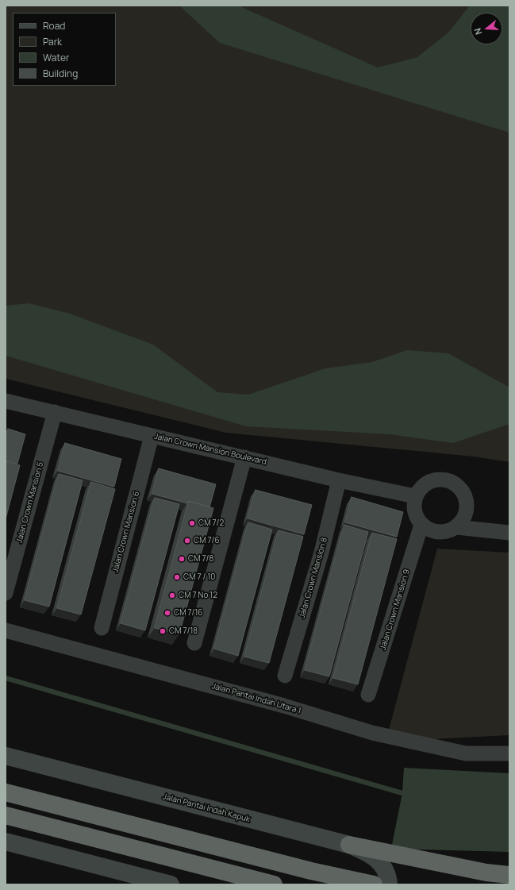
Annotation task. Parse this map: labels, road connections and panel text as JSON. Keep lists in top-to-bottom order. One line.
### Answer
{"streets":{"main road":["Jalan Pantai Indah Kapuk"],"street":["Jalan Crown Mansion Boulevard","Jalan Crown Mansion 5","Jalan Crown Mansion 6","Jalan Crown Mansion 8","Jalan Crown Mansion 9","Jalan Pantai Indah Utara 1"]},"crossings":[["Jalan Crown Mansion Boulevard","Jalan Crown Mansion 5"],["Jalan Crown Mansion Boulevard","Jalan Crown Mansion 6"],["Jalan Crown Mansion Boulevard","Jalan Crown Mansion 8"],["Jalan Crown Mansion Boulevard","Jalan Crown Mansion 9"]],"places":["CM 7/2","CM 7/6","CM 7/8","CM 7 / 10","CM 7 No 12","CM 7/16","CM 7/18"],"legend":["Road","Park","Water","Building"],"north":"left"}
